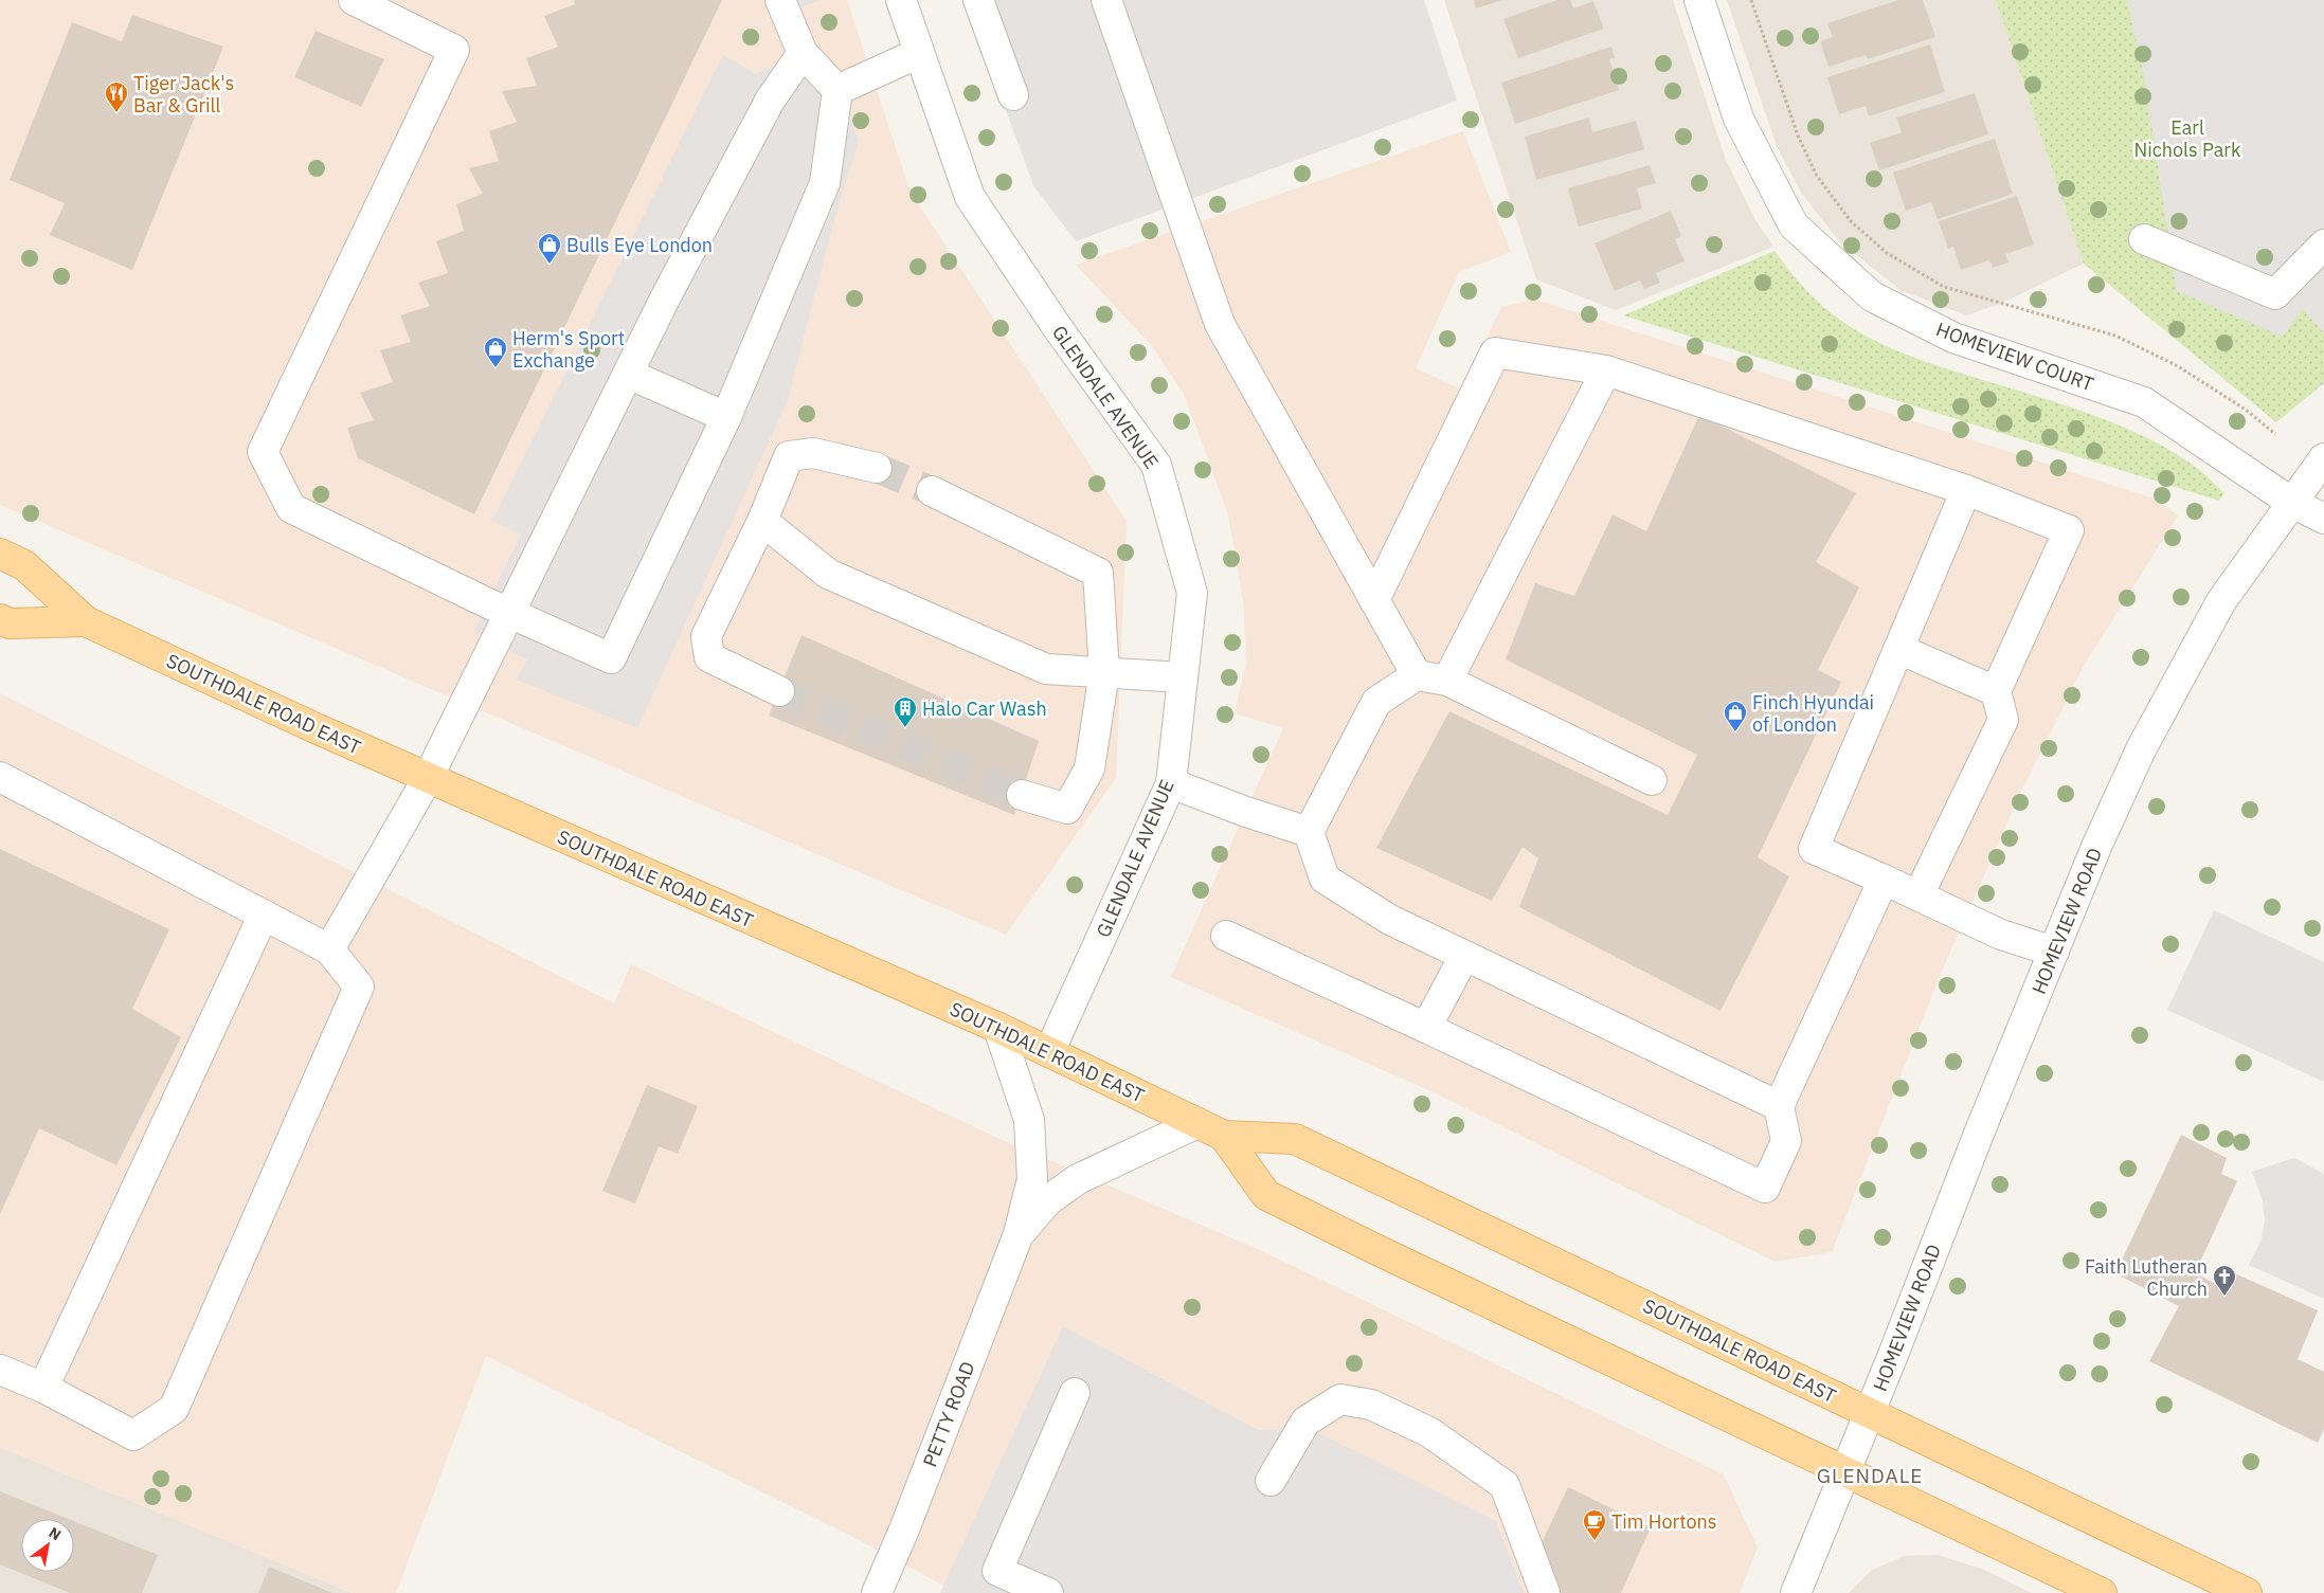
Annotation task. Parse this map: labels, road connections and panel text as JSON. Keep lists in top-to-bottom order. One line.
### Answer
{"streets":{"main road":["SOUTHDALE ROAD EAST"],"street":["HOMEVIEW COURT","GLENDALE AVENUE","HOMEVIEW ROAD","PETTY ROAD"]},"crossings":[["HOMEVIEW COURT","HOMEVIEW ROAD"],["GLENDALE AVENUE","SOUTHDALE ROAD EAST"],["SOUTHDALE ROAD EAST","HOMEVIEW ROAD"],["SOUTHDALE ROAD EAST","PETTY ROAD"]],"districts":["GLENDALE"],"parks":["Earl Nichols Park"],"places":{"restaurant":["Tiger Jack's Bar & Grill"],"shop":["Bulls Eye London","Herm's Sport Exchange","Finch Hyundai of London"],"building":["Halo Car Wash"],"church":["Faith Lutheran Church"],"cafe":["Tim Hortons"]},"north":"top right"}
